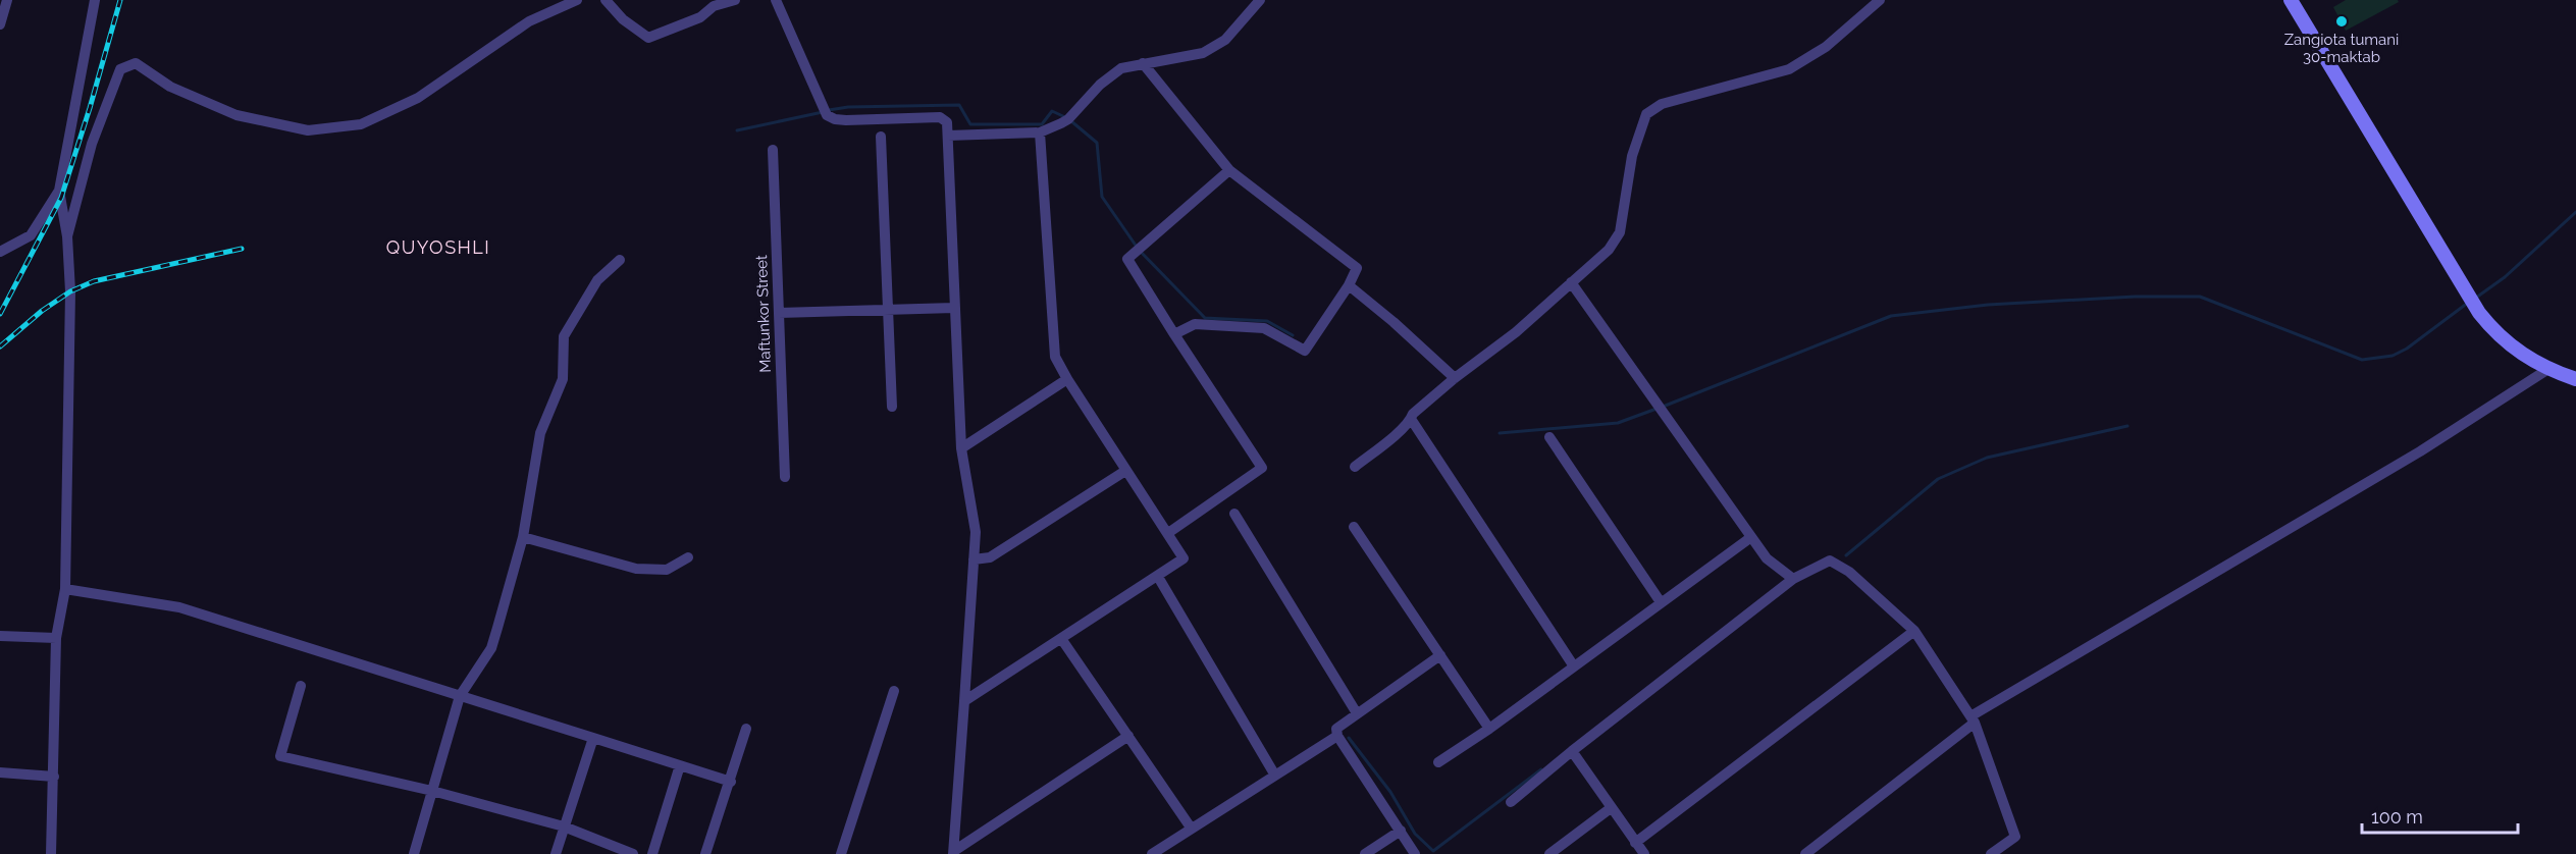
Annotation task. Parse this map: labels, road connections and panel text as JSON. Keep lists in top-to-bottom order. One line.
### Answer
{"streets":{"street":["Maftunkor Street"]},"districts":["QUYOSHLI"],"places":["Zangiota tumani 30-maktab"],"scale_bar":"100 m"}
